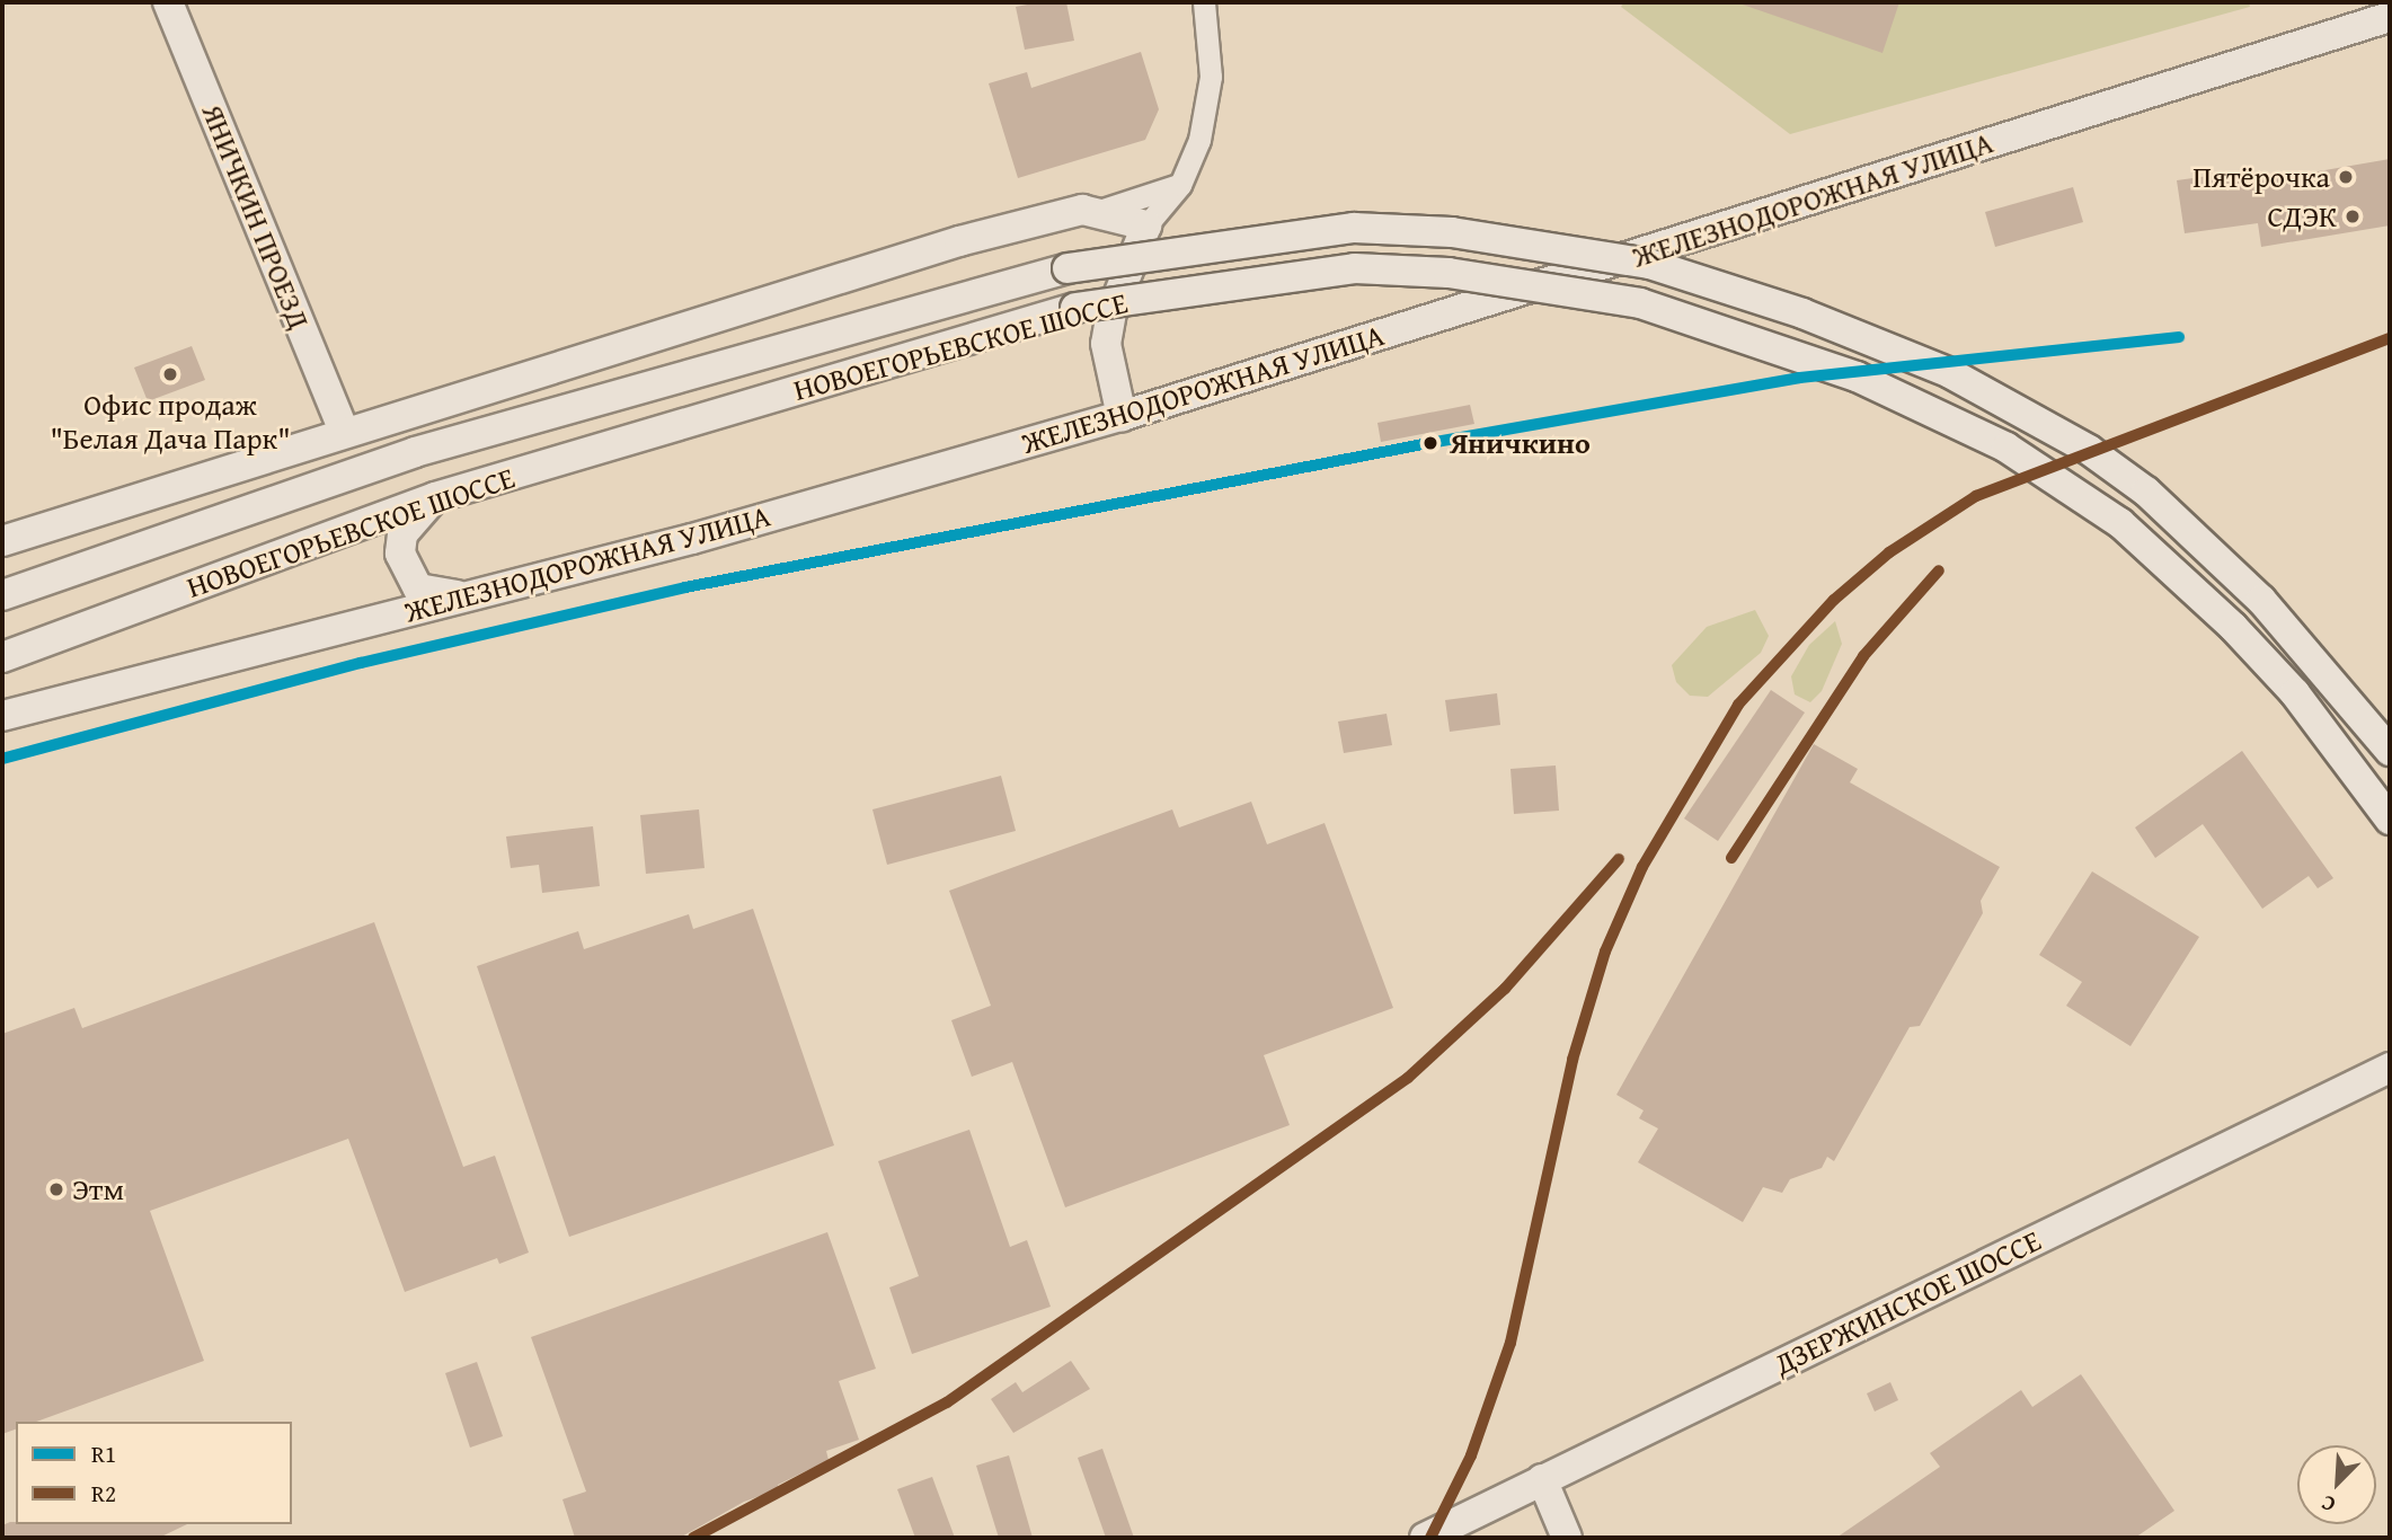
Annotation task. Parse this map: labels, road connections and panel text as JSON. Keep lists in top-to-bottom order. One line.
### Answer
{"streets":{"main road":["ЖЕЛЕЗНОДОРОЖНАЯ УЛИЦА","ЯНИЧКИН ПРОЕЗД","НОВОЕГОРЬЕВСКОЕ ШОССЕ","ДЗЕРЖИНСКОЕ ШОССЕ"]},"places":["Пятёрочка","СДЭК","Офис продаж \"Белая Дача Парк\"","Яничкино","Этм"],"lines":["transit line R1","transit line R2"],"legend":["R1","R2"],"north":"bottom left"}
